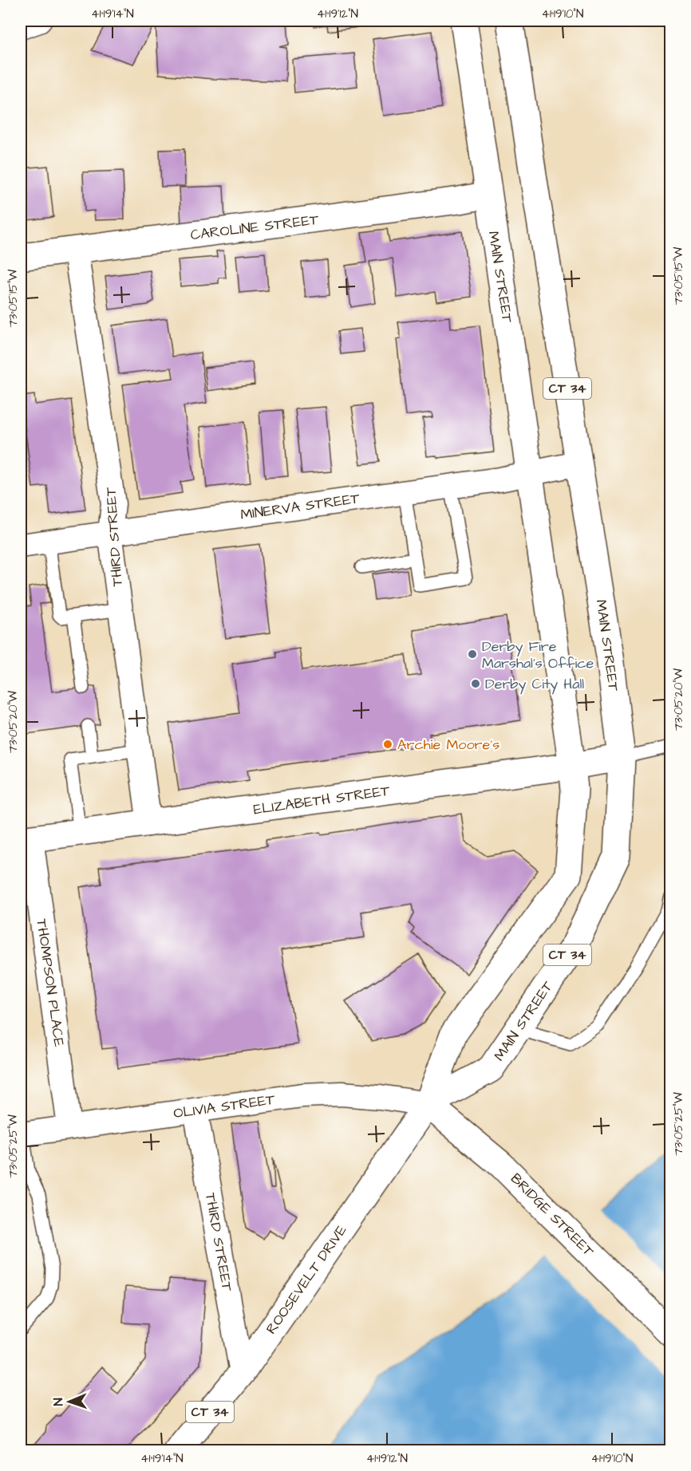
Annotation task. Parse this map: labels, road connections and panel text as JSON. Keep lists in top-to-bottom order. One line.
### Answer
{"streets":{"main road":["CAROLINE STREET","MAIN STREET","CT 34","ELIZABETH STREET","BRIDGE STREET","ROOSEVELT DRIVE"],"street":["MINERVA STREET","THIRD STREET","THOMPSON PLACE","OLIVIA STREET"]},"crossings":[["CAROLINE STREET","MAIN STREET"],["CAROLINE STREET","THIRD STREET"],["MAIN STREET","MINERVA STREET"],["MAIN STREET","ELIZABETH STREET"],["MAIN STREET","OLIVIA STREET"],["MAIN STREET","BRIDGE STREET"],["MAIN STREET","ROOSEVELT DRIVE"],["MINERVA STREET","THIRD STREET"],["THIRD STREET","ELIZABETH STREET"],["THIRD STREET","OLIVIA STREET"],["THIRD STREET","ROOSEVELT DRIVE"],["ELIZABETH STREET","THOMPSON PLACE"],["THOMPSON PLACE","OLIVIA STREET"],["OLIVIA STREET","BRIDGE STREET"],["OLIVIA STREET","ROOSEVELT DRIVE"],["BRIDGE STREET","ROOSEVELT DRIVE"]],"places":["Derby Fire Marshal's Office","Derby City Hall","Archie Moore's"],"north":"left","coordinates":["41°19'14\"N","41°19'12\"N","41°19'10\"N","73°05'15\"W","73°05'20\"W","73°05'25\"W"]}
